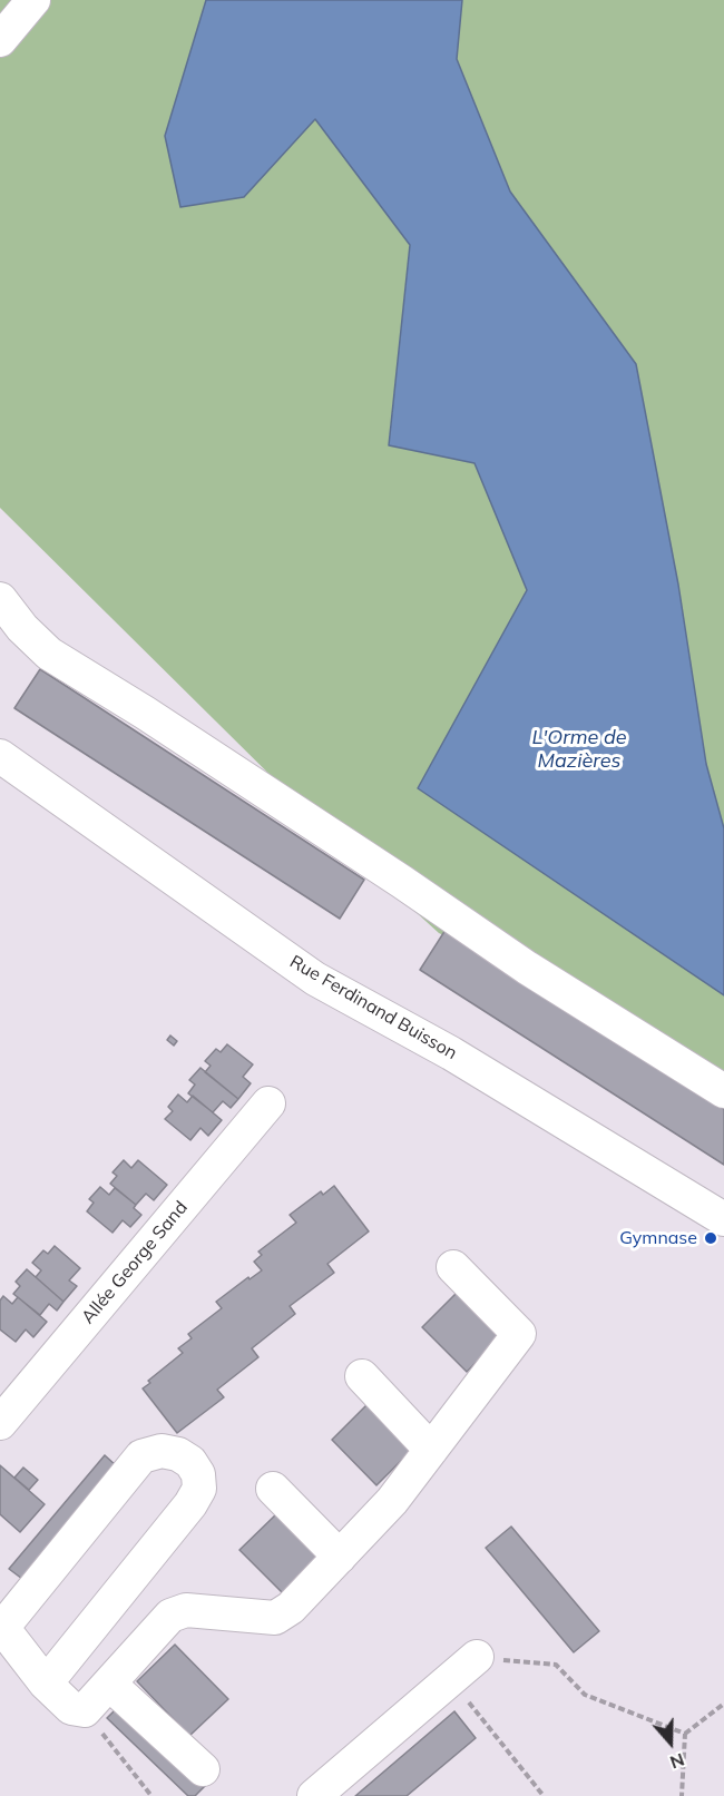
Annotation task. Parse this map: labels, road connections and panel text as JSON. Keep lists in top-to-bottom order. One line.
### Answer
{"streets":{"street":["Rue Ferdinand Buisson","Allée George Sand"]},"water":["L'Orme de Mazières"],"places":["Gymnase"],"north":"bottom"}
